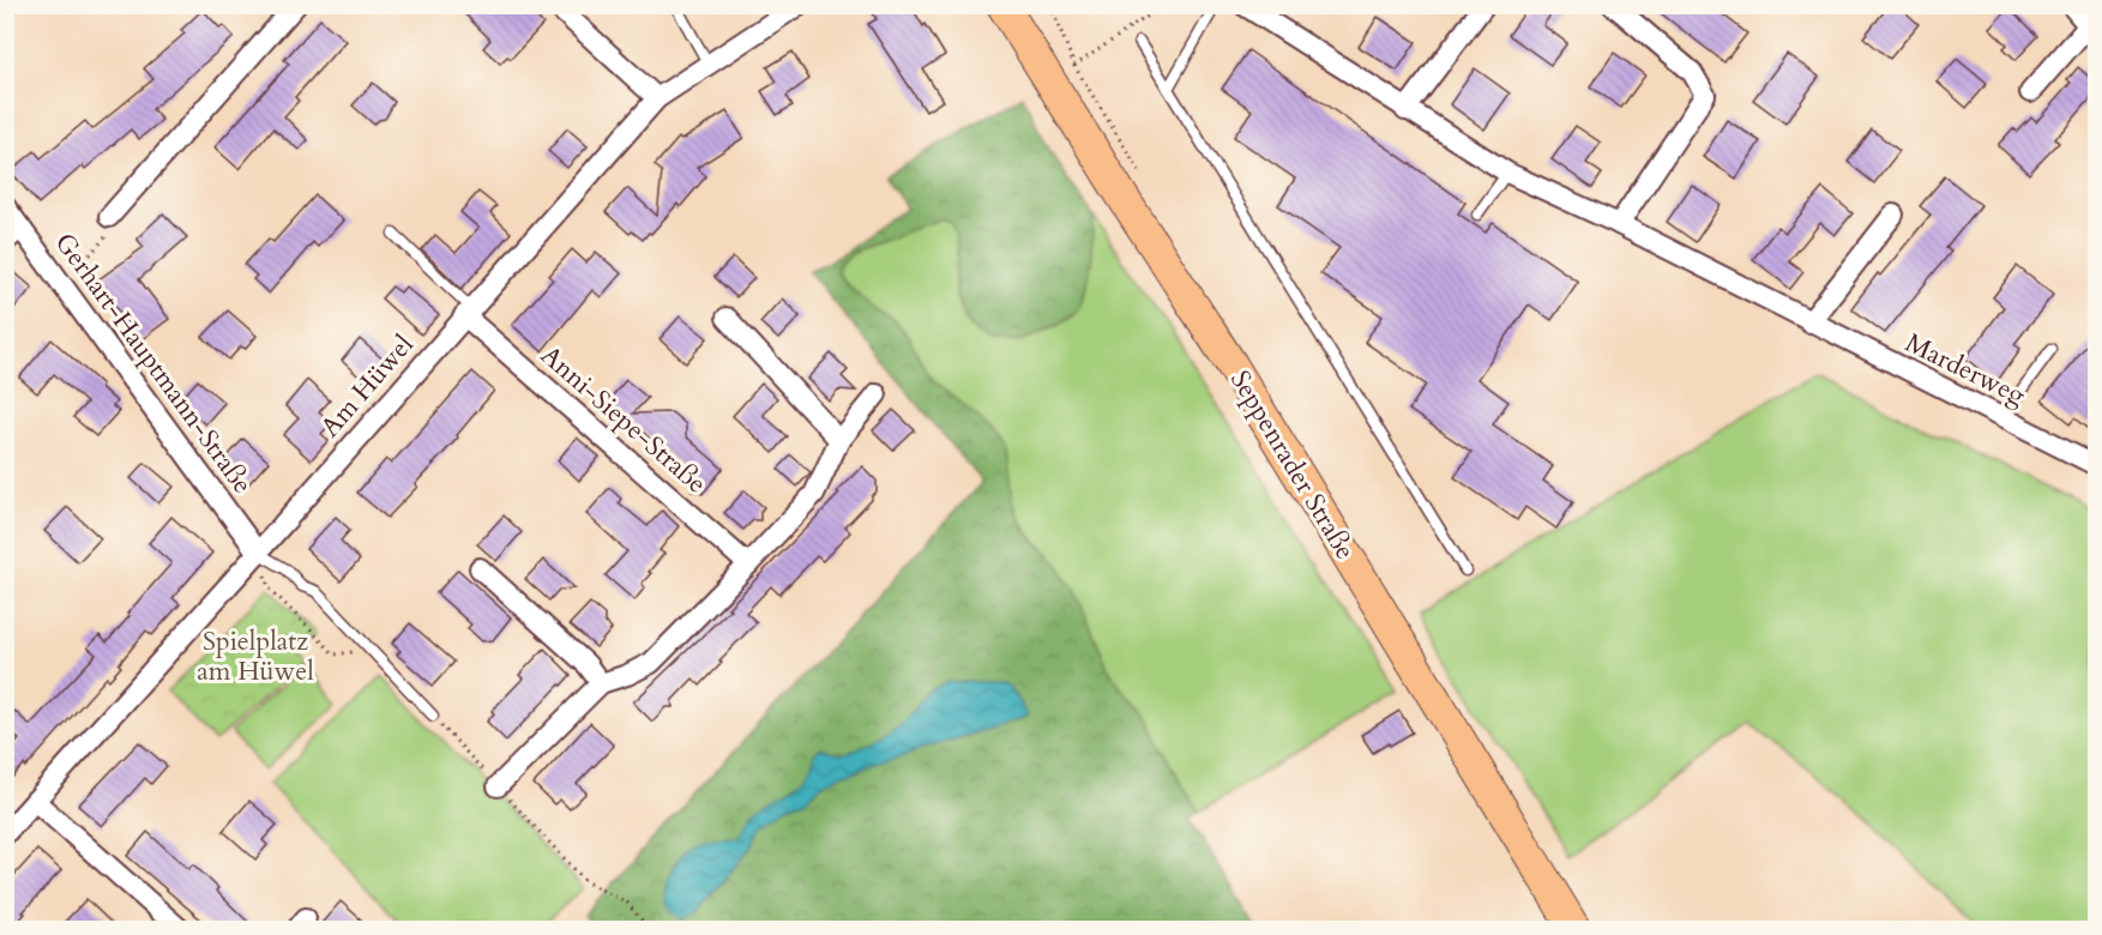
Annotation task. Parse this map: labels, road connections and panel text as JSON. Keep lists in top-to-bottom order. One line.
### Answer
{"streets":{"main road":["Seppenrader Straße"],"street":["Gerhart-Hauptmann-Straße","Marderweg","Am Hüwel","Anni-Siepe-Straße"]},"crossings":[["Gerhart-Hauptmann-Straße","Am Hüwel"],["Am Hüwel","Anni-Siepe-Straße"]],"parks":["Spielplatz am Hüwel"]}
